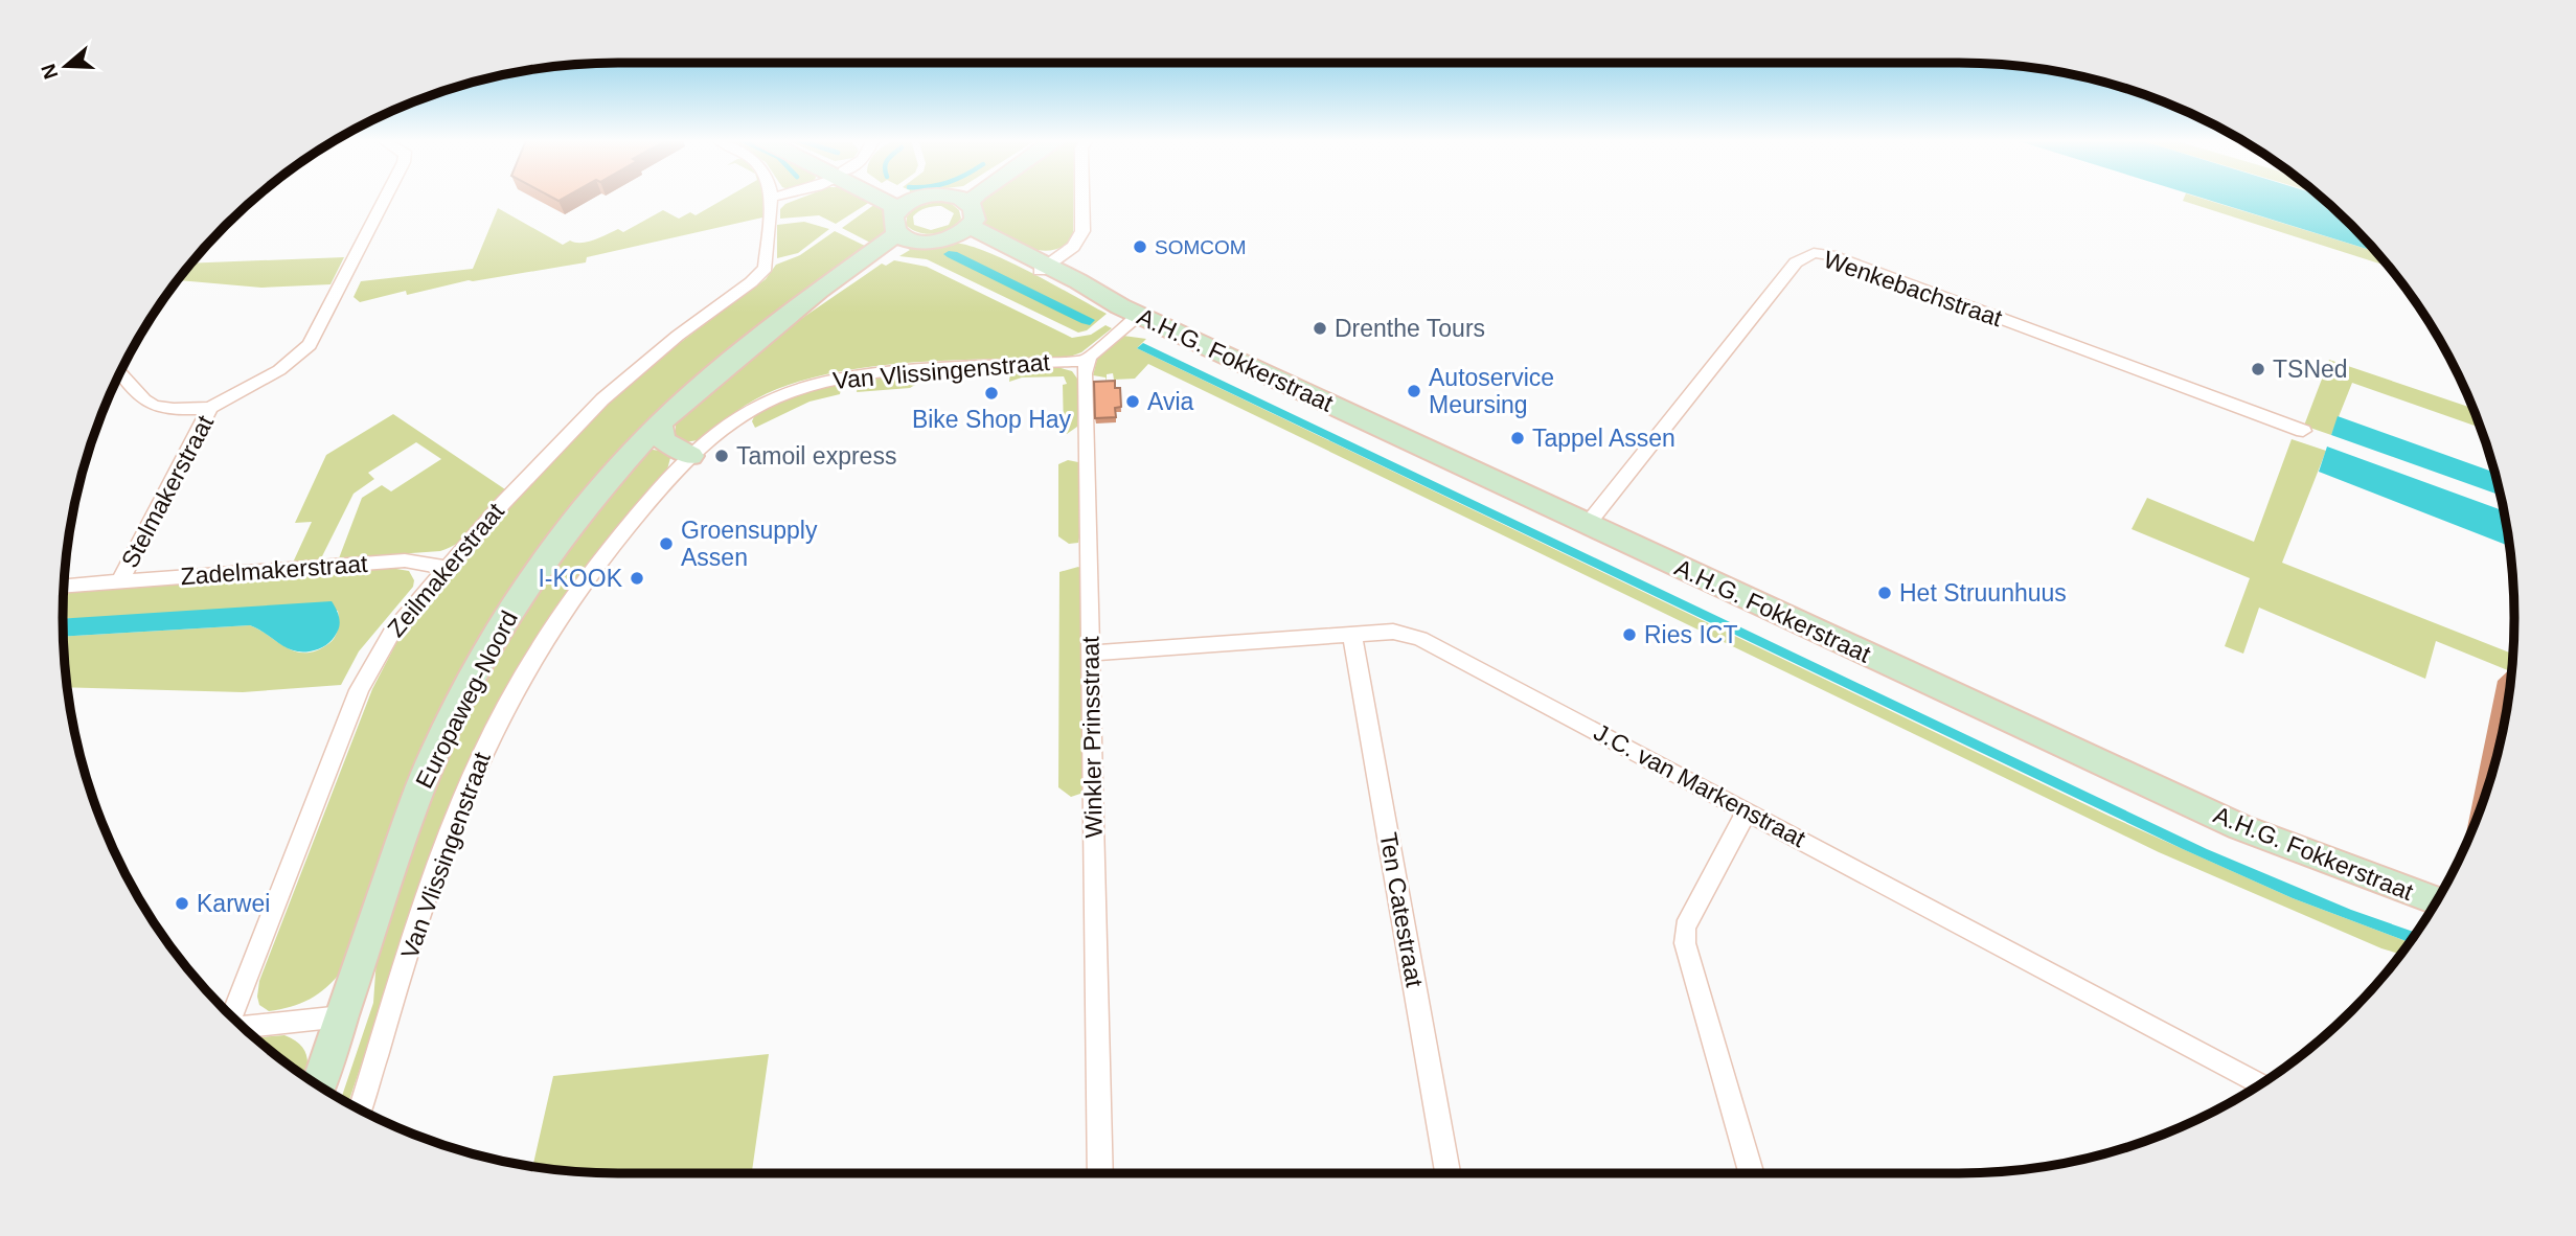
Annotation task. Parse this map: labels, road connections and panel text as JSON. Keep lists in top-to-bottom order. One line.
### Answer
{"streets":{"street":["Wenkebachstraat","A.H.G. Fokkerstraat","Van Vlissingenstraat","Stelmakerstraat","Zadelmakerstraat","Zeilmakerstraat","Europaweg-Noord","Winkler Prinsstraat","J.C. van Markenstraat","Ten Catestraat"]},"crossings":[["Wenkebachstraat","A.H.G. Fokkerstraat"],["Van Vlissingenstraat","Winkler Prinsstraat"],["Stelmakerstraat","Zadelmakerstraat"],["Zadelmakerstraat","Zeilmakerstraat"],["Zeilmakerstraat","Europaweg-Noord"],["Winkler Prinsstraat","J.C. van Markenstraat"],["J.C. van Markenstraat","Ten Catestraat"]],"places":["SOMCOM","Drenthe Tours","TSNed","Autoservice Meursing","Bike Shop Hay","Avia","Tappel Assen","Tamoil express","Groensupply Assen","I-KOOK","Het Struunhuus","Ries ICT","Karwei"],"north":"left"}
